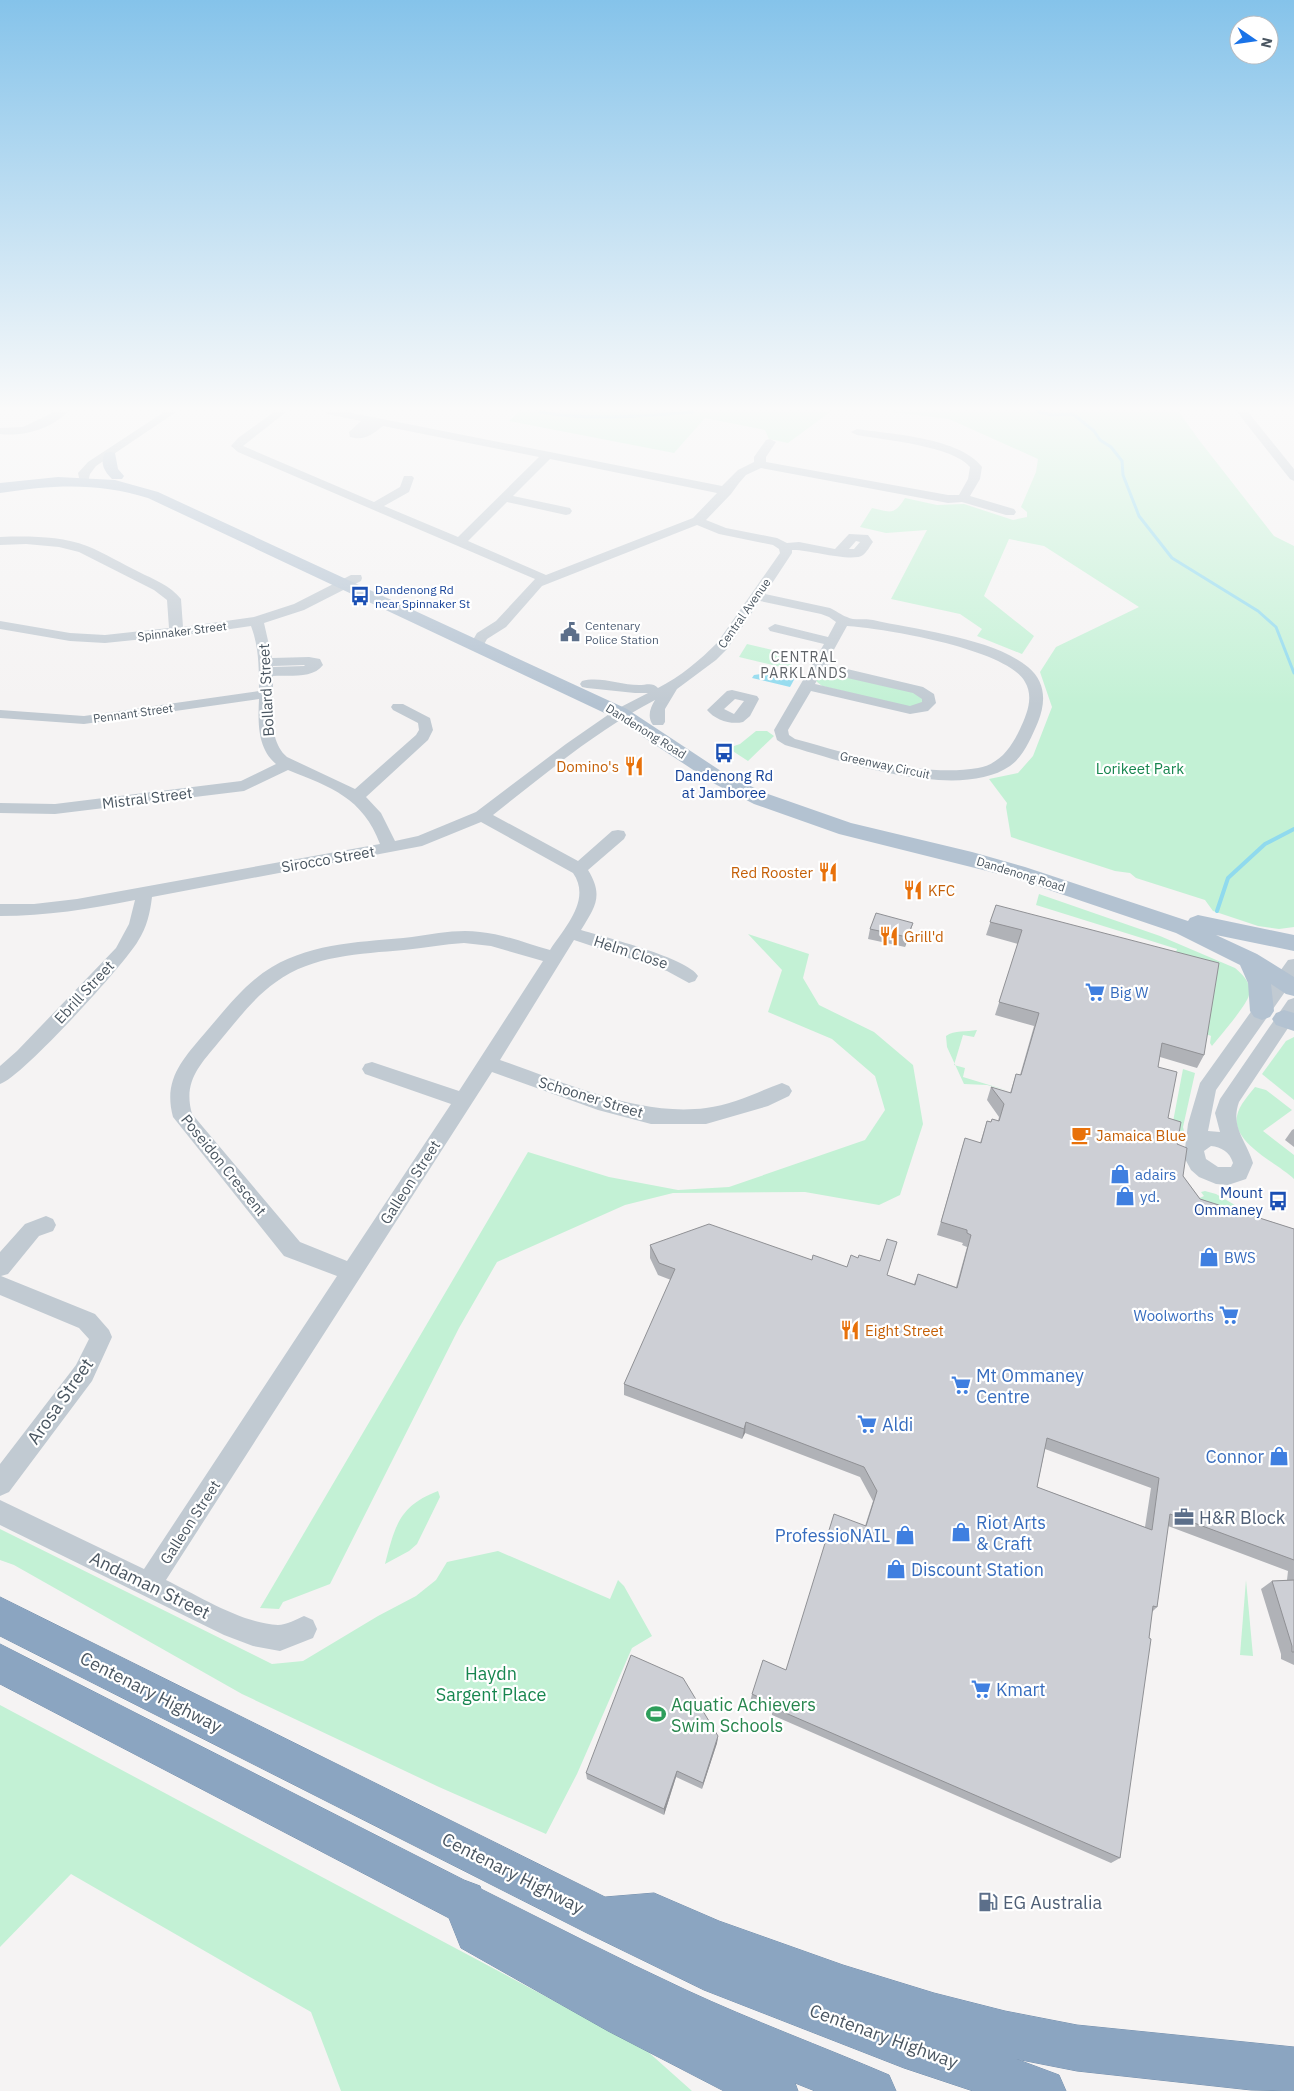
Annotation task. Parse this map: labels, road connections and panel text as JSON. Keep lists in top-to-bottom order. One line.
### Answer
{"streets":{"highway":["Centenary Highway"],"main road":["Dandenong Road"],"street":["Central Avenue","Spinnaker Street","Bollard Street","Pennant Street","Greenway Circuit","Mistral Street","Sirocco Street","Helm Close","Ebrill Street","Schooner Street","Poseidon Crescent","Galleon Street","Arosa Street","Andaman Street"]},"crossings":[["Central Avenue","Dandenong Road"],["Central Avenue","Greenway Circuit"],["Central Avenue","Sirocco Street"],["Spinnaker Street","Bollard Street"],["Spinnaker Street","Dandenong Road"],["Bollard Street","Pennant Street"],["Bollard Street","Mistral Street"],["Bollard Street","Sirocco Street"],["Dandenong Road","Sirocco Street"],["Sirocco Street","Ebrill Street"],["Helm Close","Galleon Street"],["Schooner Street","Galleon Street"],["Poseidon Crescent","Galleon Street"],["Galleon Street","Andaman Street"]],"districts":["CENTRAL PARKLANDS"],"parks":["Lorikeet Park","Haydn Sargent Place"],"places":{"bus stop":["Dandenong Rd near Spinnaker St","Dandenong Rd at Jamboree","Mount Ommaney"],"public building":["Centenary Police Station"],"restaurant":["Domino's","Red Rooster","KFC","Grill'd","Eight Street"],"supermarket":["Big W","Woolworths","Mt Ommaney Centre","Aldi","Kmart"],"cafe":["Jamaica Blue"],"shop":["adairs","yd.","BWS","Connor","Riot Arts & Craft","ProfessioNAIL","Discount Station"],"office":["H&R Block"],"sports":["Aquatic Achievers Swim Schools"],"fuel station":["EG Australia"]},"north":"right"}
